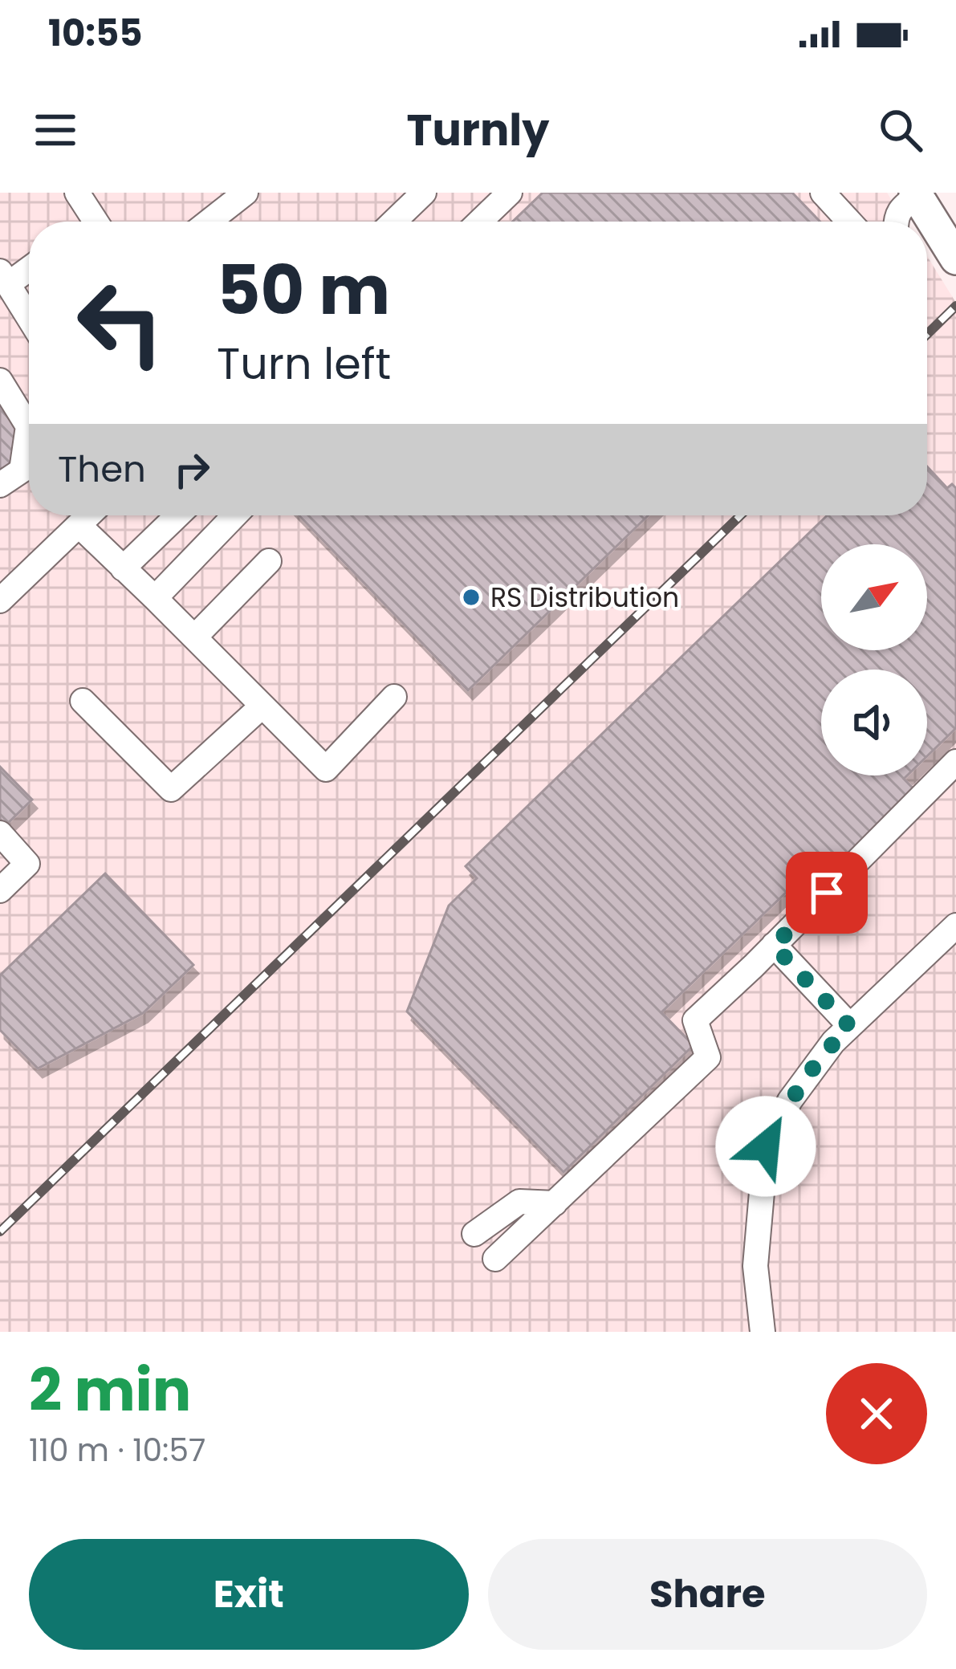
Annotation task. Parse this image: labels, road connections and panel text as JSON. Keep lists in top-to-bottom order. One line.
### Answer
{"places":["RS Distribution"],"north":"top right","page":{"status":"10:55","header":"Turnly","turn":["50 m","Turn left"],"then":"Then","heading":["2 min","110 m · 10:57"],"buttons":["Exit","Share"]}}
